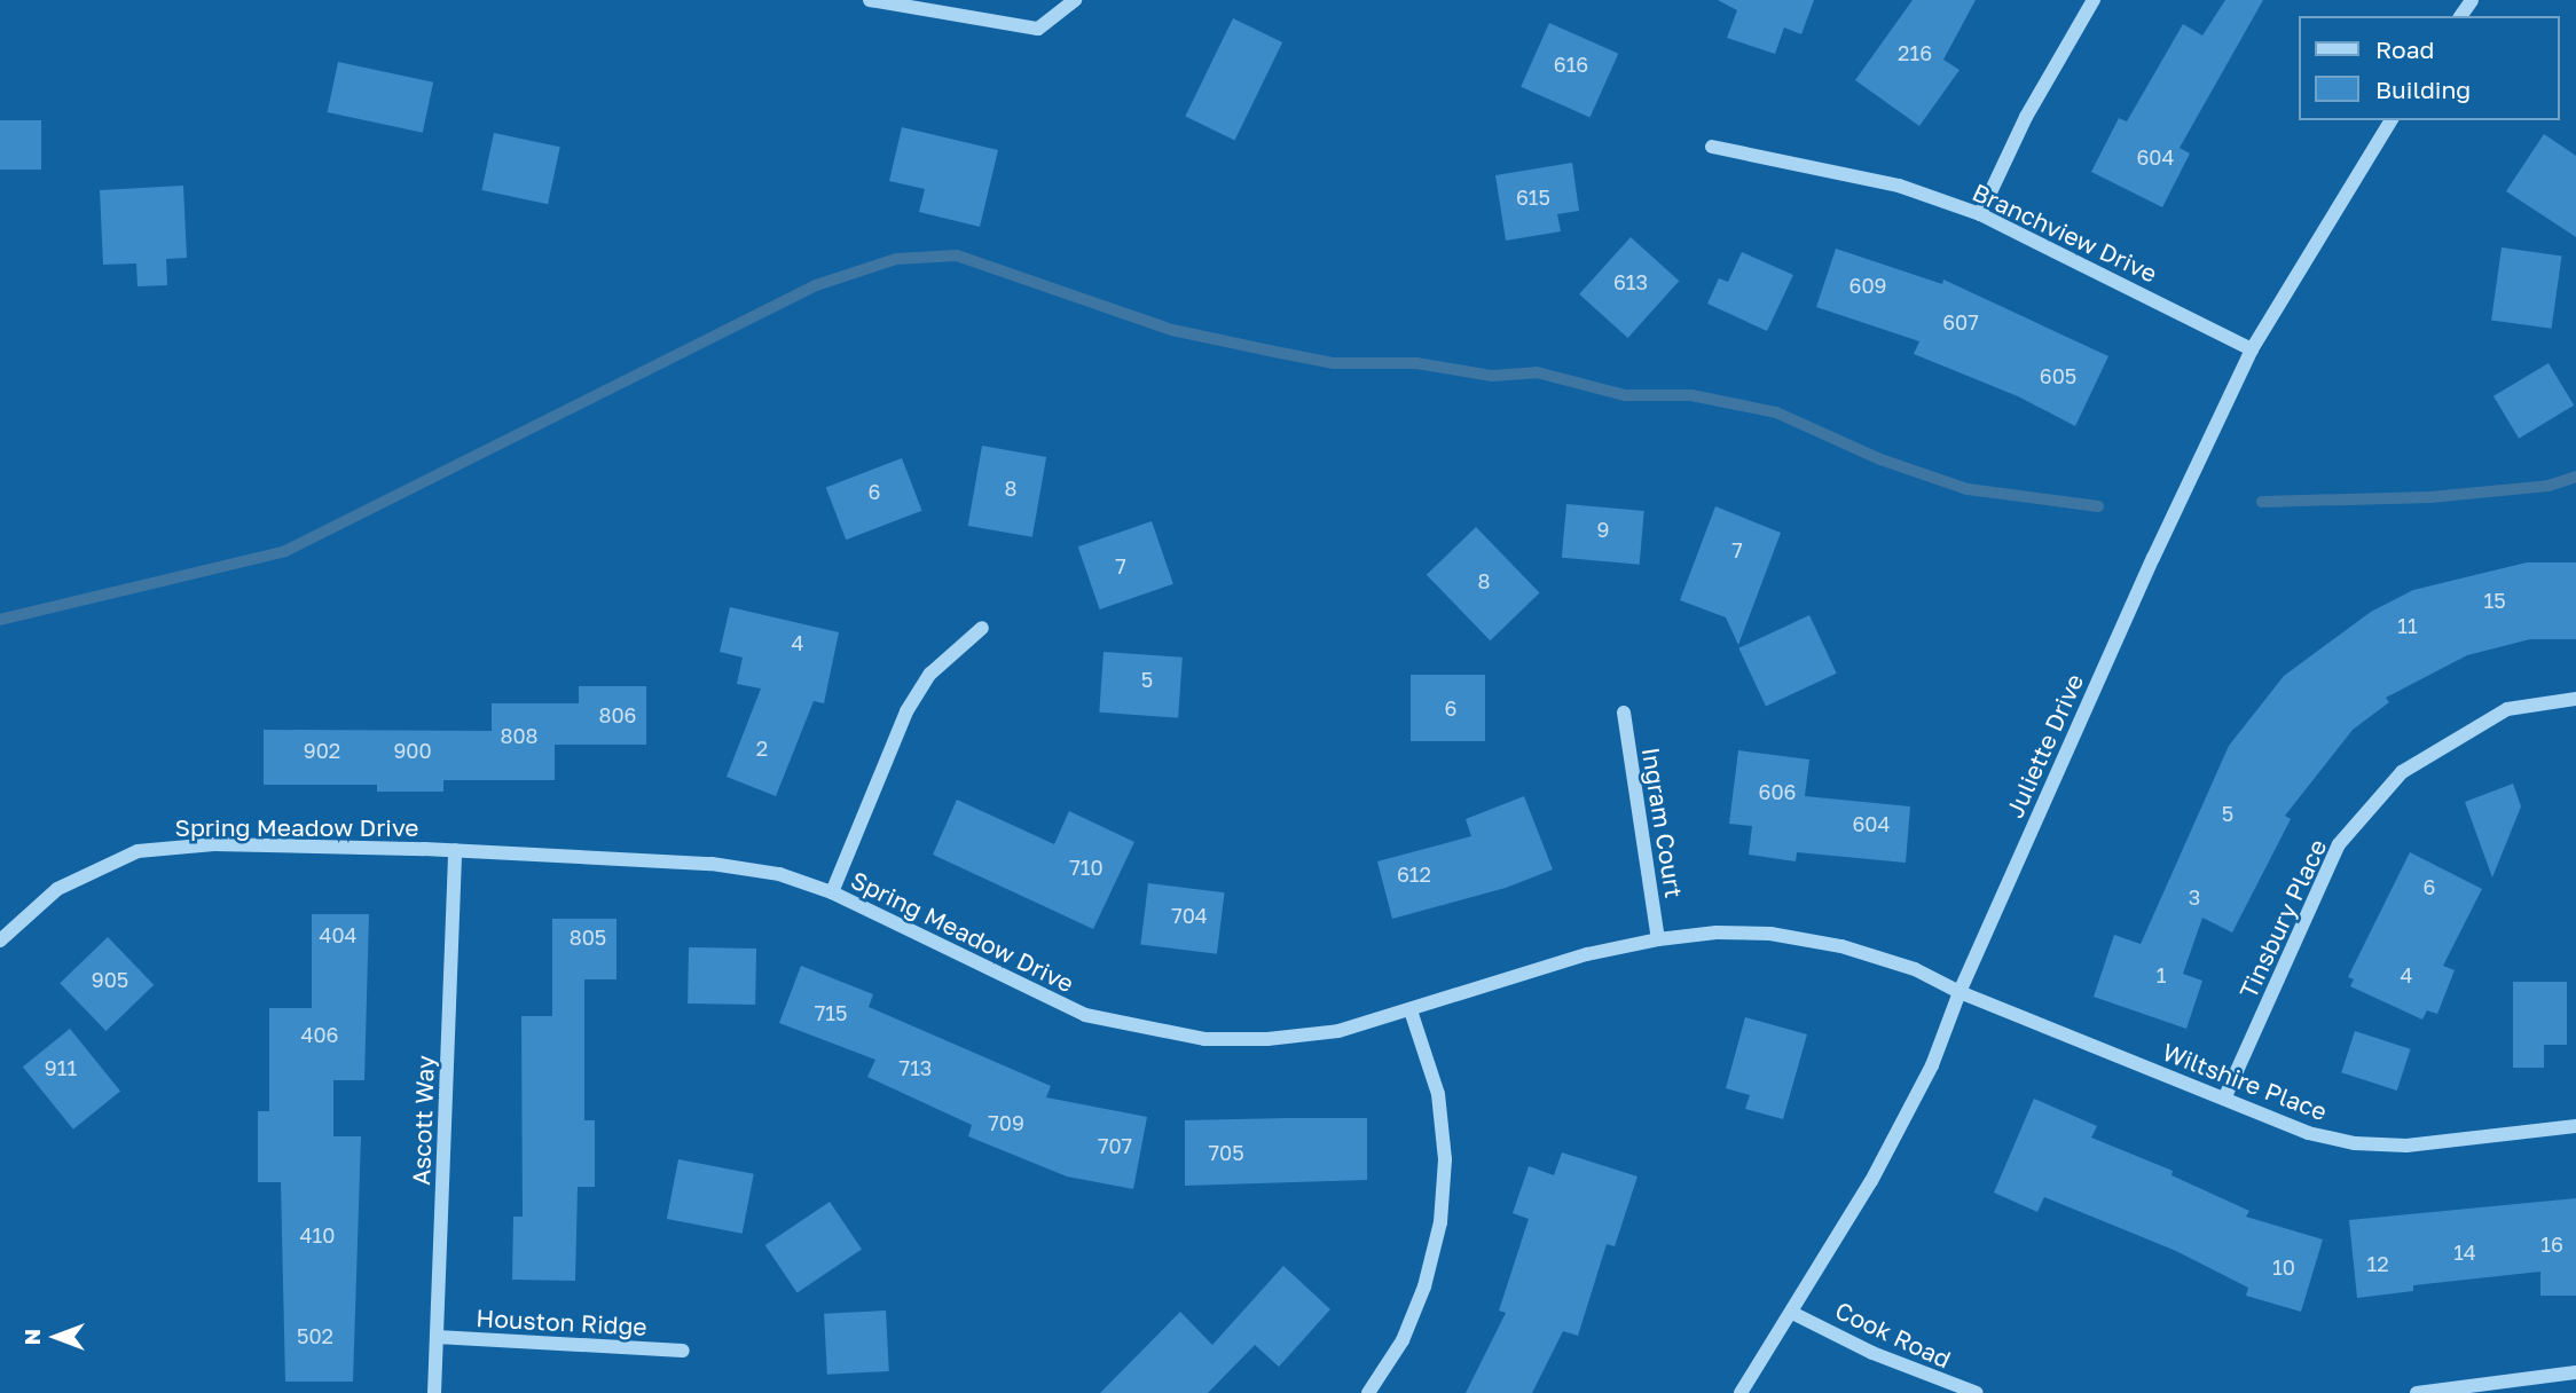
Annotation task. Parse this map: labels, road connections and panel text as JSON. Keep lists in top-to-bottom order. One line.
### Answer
{"streets":{"street":["Branchview Drive","Juliette Drive","Ingram Court","Spring Meadow Drive","Tinsbury Place","Wiltshire Place","Ascott Way","Houston Ridge","Cook Road"]},"crossings":[["Branchview Drive","Juliette Drive"],["Juliette Drive","Spring Meadow Drive"],["Juliette Drive","Wiltshire Place"],["Juliette Drive","Cook Road"],["Ingram Court","Spring Meadow Drive"],["Spring Meadow Drive","Wiltshire Place"],["Spring Meadow Drive","Ascott Way"],["Tinsbury Place","Wiltshire Place"],["Ascott Way","Houston Ridge"]],"house_numbers":["216","616","604","615","613","609","607","605","8","6","9","7","7","8","15","11","4","5","6","806","808","2","902","900","606","5","604","710","612","6","3","704","404","805","1","4","905","715","406","911","713","709","707","705","410","16","14","12","10","502"],"legend":["Road","Building"],"north":"left"}
